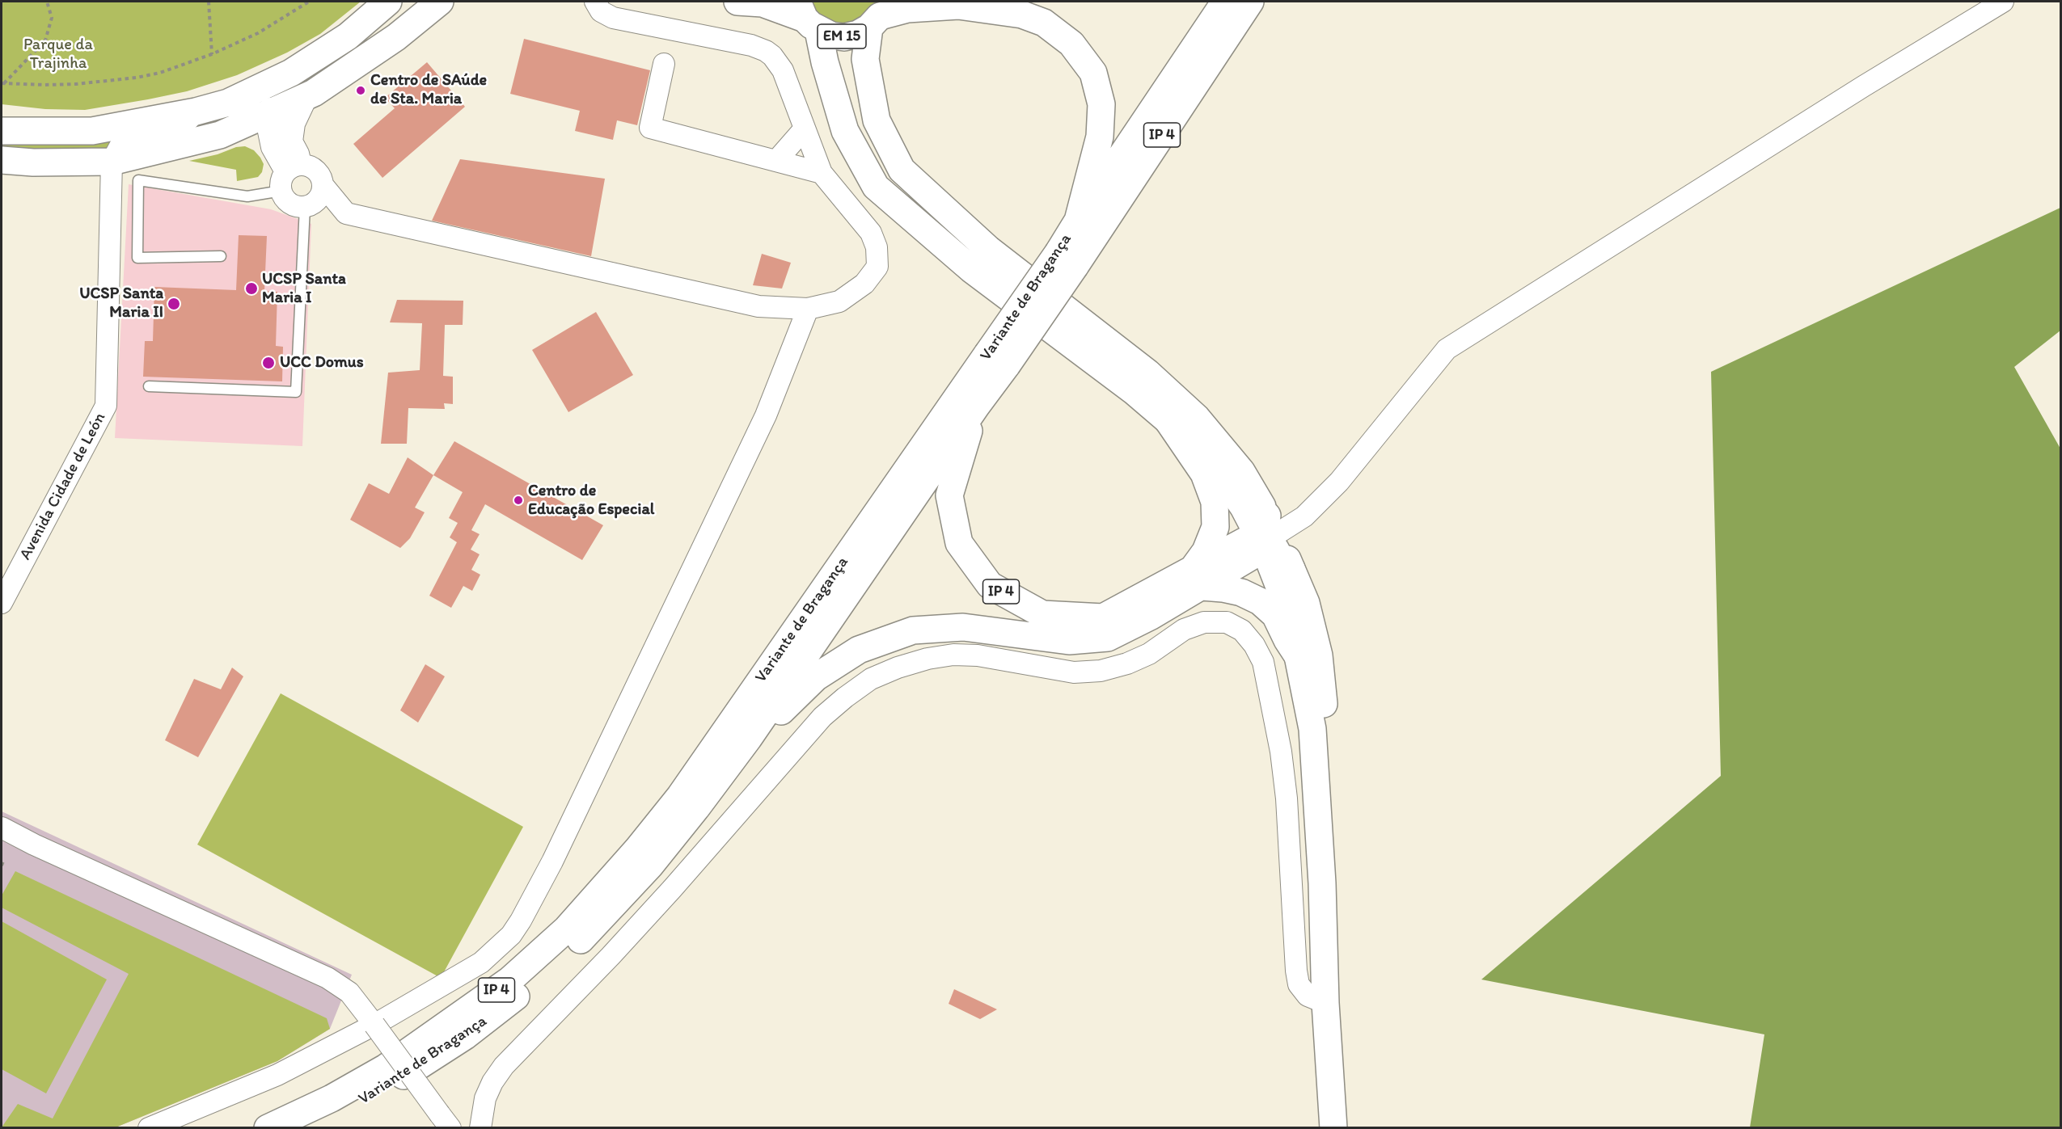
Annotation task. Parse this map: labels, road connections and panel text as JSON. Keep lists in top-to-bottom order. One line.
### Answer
{"streets":{"main road":["EM 15","IP 4","Variante de Bragança"],"street":["Avenida Cidade de León"]},"crossings":[["IP 4","Variante de Bragança"]],"parks":["Parque da Trajinha"],"places":["Centro de SAúde de Sta. Maria","UCSP Santa Maria I","UCSP Santa Maria II","UCC Domus","Centro de Educação Especial"]}
